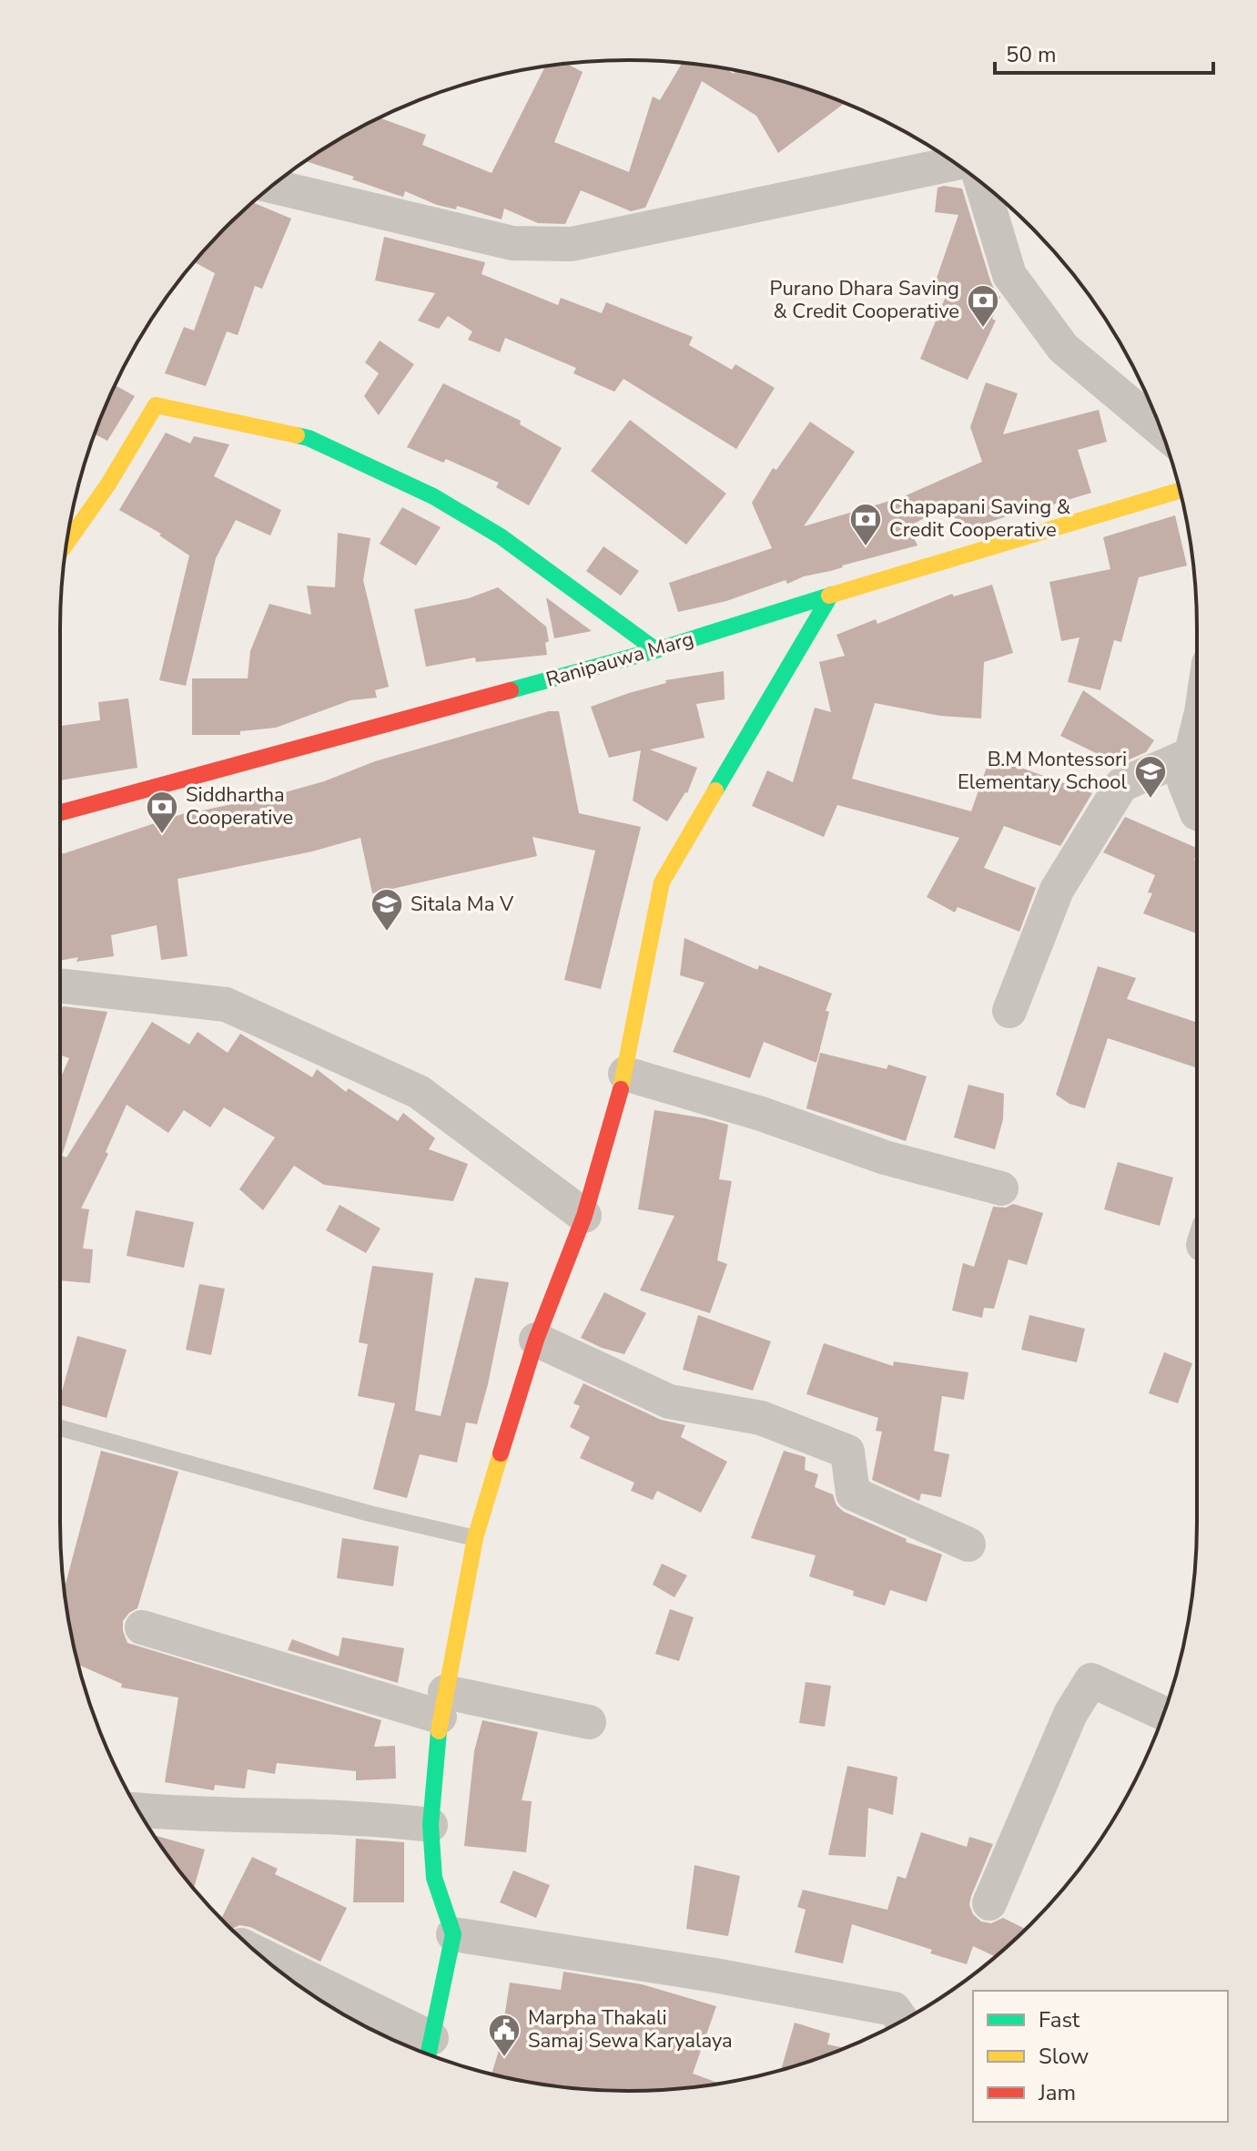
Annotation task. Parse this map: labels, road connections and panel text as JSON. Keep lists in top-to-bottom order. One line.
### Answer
{"streets":{"main road":["Ranipauwa Marg"]},"places":{"bank":["Purano Dhara Saving & Credit Cooperative","Chapapani Saving & Credit Cooperative","Siddhartha Cooperative"],"school or university":["B.M Montessori Elementary School","Sitala Ma V"],"public building":["Marpha Thakali Samaj Sewa Karyalaya"]},"legend":["Fast","Slow","Jam"],"scale_bar":"50 m"}
